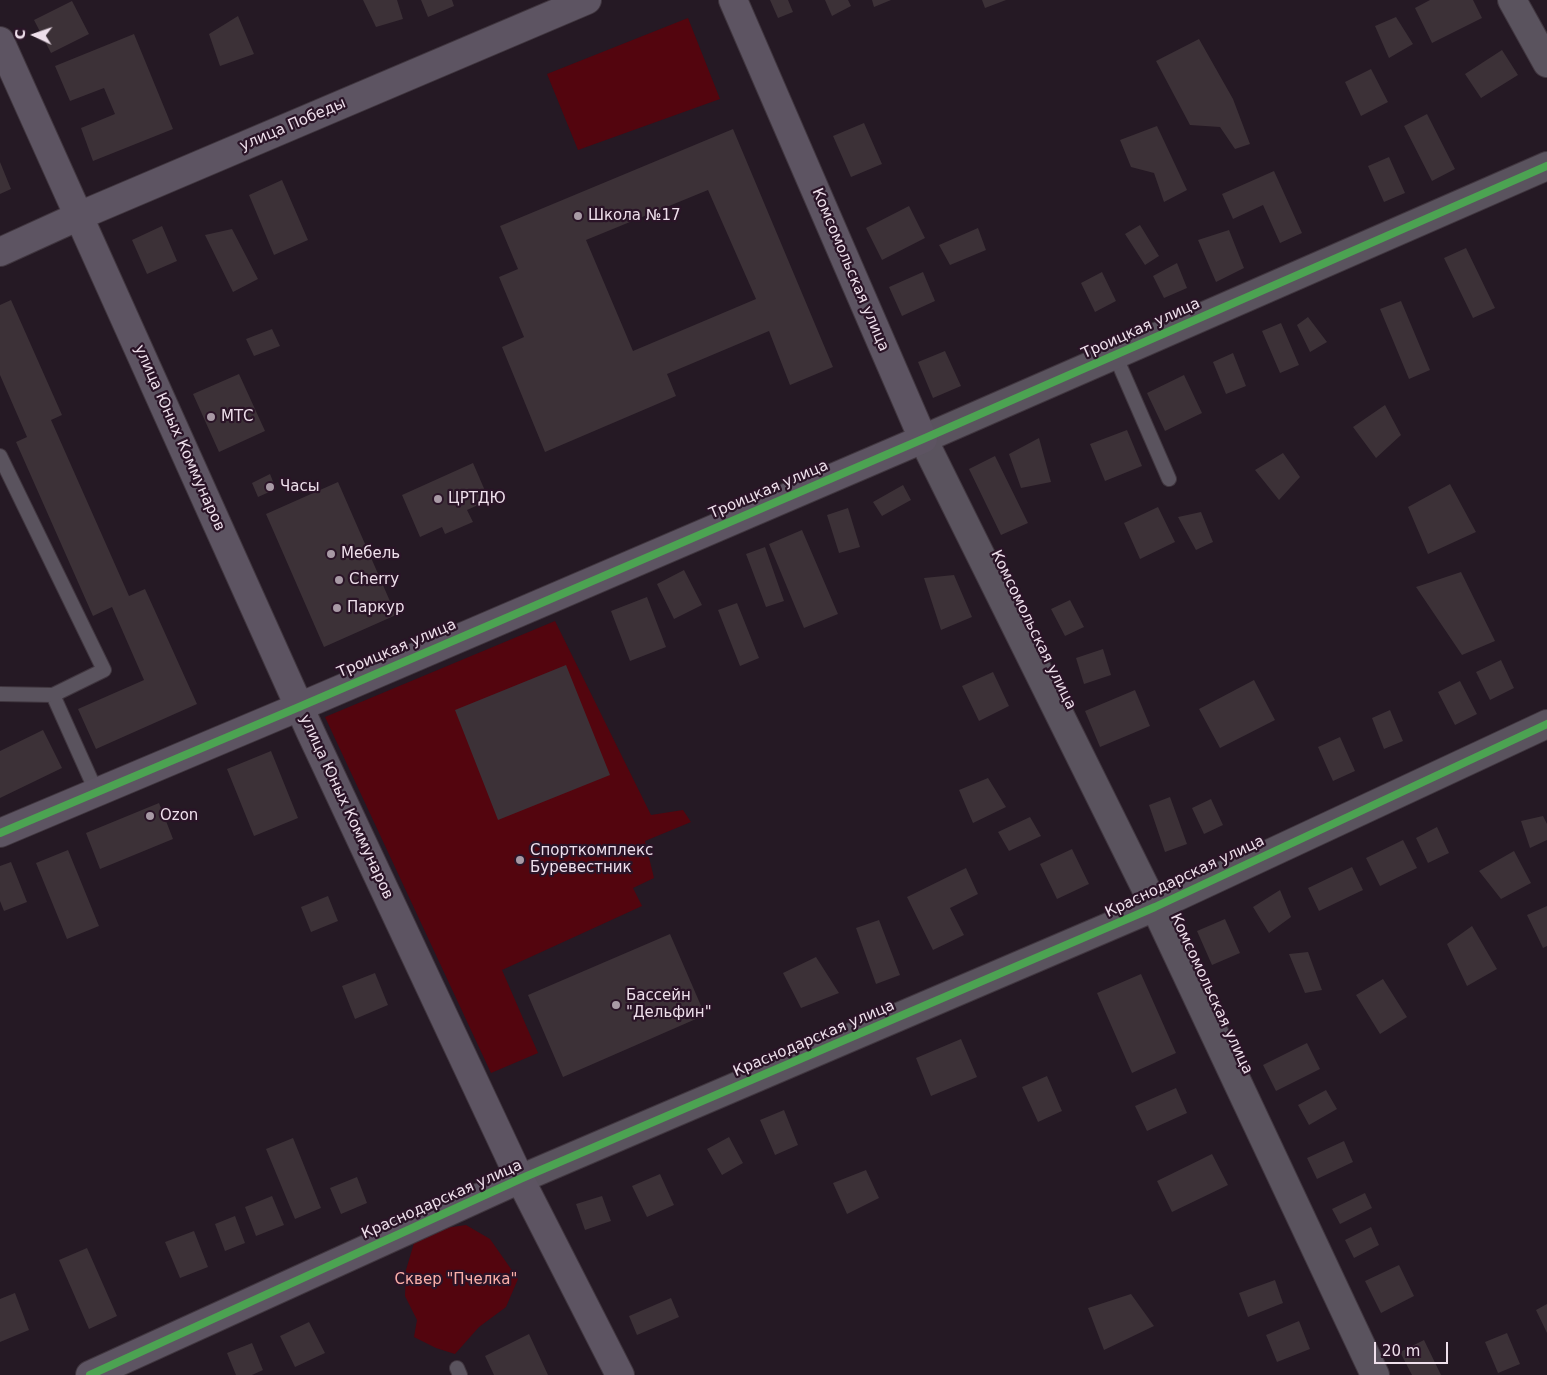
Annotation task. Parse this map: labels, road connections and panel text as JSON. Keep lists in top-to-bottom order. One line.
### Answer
{"streets":{"street":["улица Победы","Комсомольская улица","Троицкая улица","улица Юных Коммунаров","Краснодарская улица"]},"crossings":[["улица Победы","улица Юных Коммунаров"],["Комсомольская улица","Троицкая улица"],["Комсомольская улица","Краснодарская улица"],["Троицкая улица","улица Юных Коммунаров"],["улица Юных Коммунаров","Краснодарская улица"]],"parks":["Сквер \"Пчелка\""],"places":["Школа №17","МТС","Часы","ЦРТДЮ","Мебель","Cherry","Паркур","Ozon","Cпорткомплекс Буревестник","Бассейн \"Дельфин\""],"scale_bar":"20 m","north":"left"}
